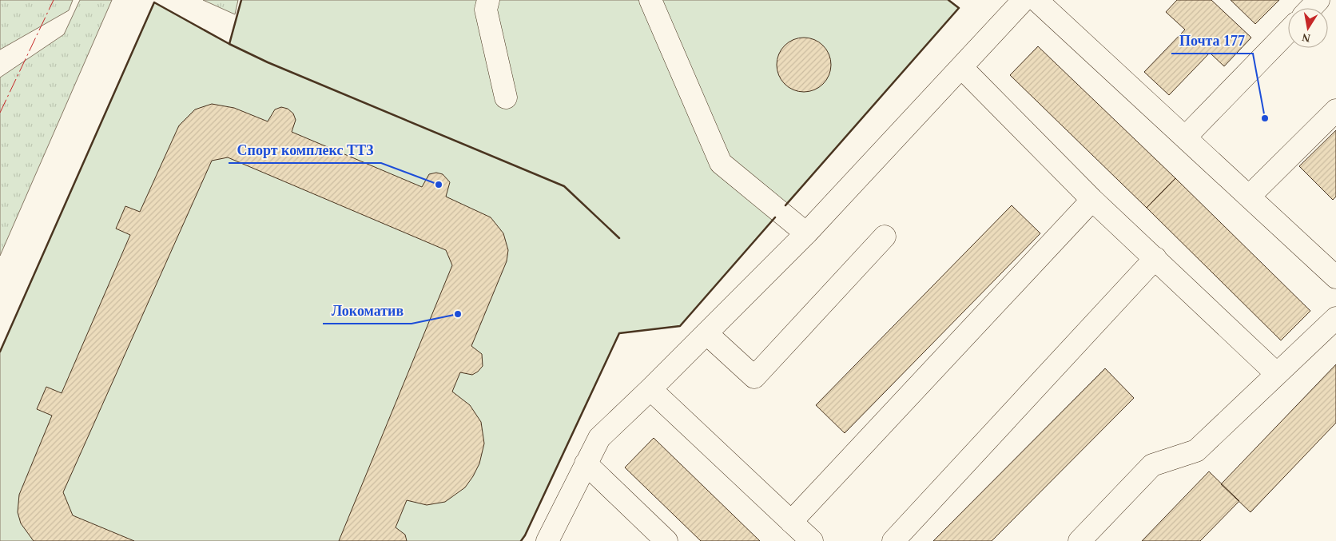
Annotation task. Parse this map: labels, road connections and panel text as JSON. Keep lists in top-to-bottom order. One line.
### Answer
{"places":["Почта 177","Спорт комплекс ТТЗ","Локоматив"],"north":"bottom"}
